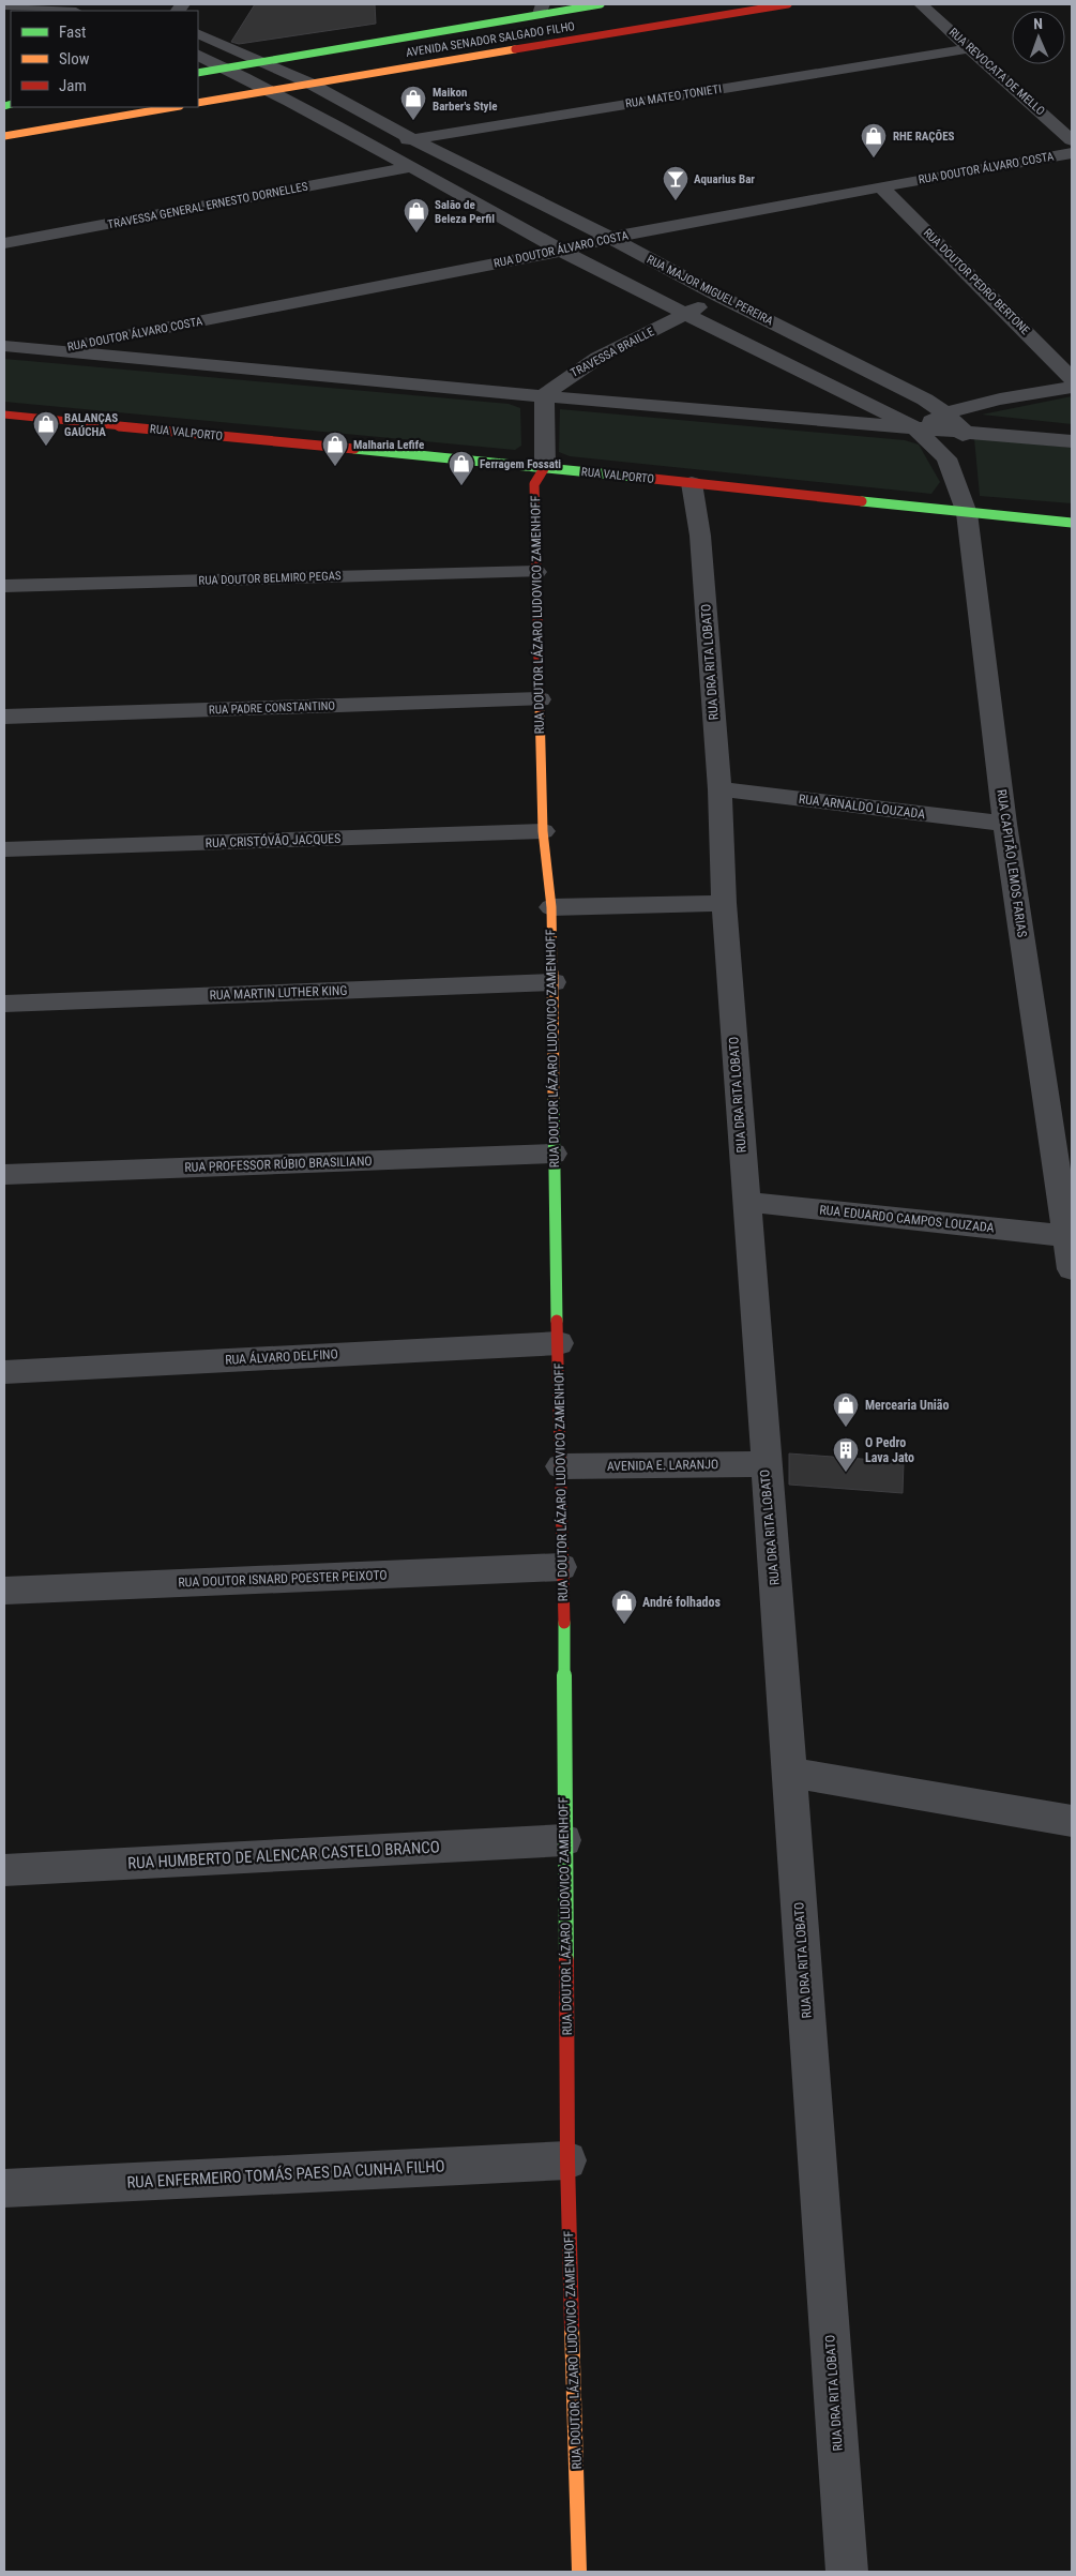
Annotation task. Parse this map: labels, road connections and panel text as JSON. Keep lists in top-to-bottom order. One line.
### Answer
{"streets":{"main road":["AVENIDA SENADOR SALGADO FILHO","RUA VALPORTO","RUA DOUTOR LÁZARO LUDOVICO ZAMENHOFF"],"street":["RUA REVOCATA DE MELLO","RUA MATEO TONIETI","RUA DOUTOR ÁLVARO COSTA","TRAVESSA GENERAL ERNESTO DORNELLES","RUA DOUTOR PEDRO BERTONE","RUA MAJOR MIGUEL PEREIRA","TRAVESSA BRAILLE","RUA DOUTOR BELMIRO PEGAS","RUA DRA RITA LOBATO","RUA PADRE CONSTANTINO","RUA ARNALDO LOUZADA","RUA CRISTÓVÃO JACQUES","RUA CAPITÃO LEMOS FARIAS","RUA MARTIN LUTHER KING","RUA PROFESSOR RÚBIO BRASILIANO","RUA EDUARDO CAMPOS LOUZADA","RUA ÁLVARO DELFINO","AVENIDA E. LARANJO","RUA DOUTOR ISNARD POESTER PEIXOTO","RUA HUMBERTO DE ALENCAR CASTELO BRANCO","RUA ENFERMEIRO TOMÁS PAES DA CUNHA FILHO"]},"crossings":[["AVENIDA SENADOR SALGADO FILHO","RUA MAJOR MIGUEL PEREIRA"],["RUA REVOCATA DE MELLO","RUA MATEO TONIETI"],["RUA MATEO TONIETI","RUA MAJOR MIGUEL PEREIRA"],["RUA DOUTOR ÁLVARO COSTA","RUA DOUTOR PEDRO BERTONE"],["RUA DOUTOR ÁLVARO COSTA","RUA MAJOR MIGUEL PEREIRA"],["RUA MAJOR MIGUEL PEREIRA","TRAVESSA BRAILLE"],["TRAVESSA BRAILLE","RUA DOUTOR LÁZARO LUDOVICO ZAMENHOFF"],["RUA VALPORTO","RUA DOUTOR LÁZARO LUDOVICO ZAMENHOFF"],["RUA VALPORTO","RUA DRA RITA LOBATO"],["RUA VALPORTO","RUA CAPITÃO LEMOS FARIAS"],["RUA DOUTOR BELMIRO PEGAS","RUA DOUTOR LÁZARO LUDOVICO ZAMENHOFF"],["RUA DOUTOR LÁZARO LUDOVICO ZAMENHOFF","RUA PADRE CONSTANTINO"],["RUA DOUTOR LÁZARO LUDOVICO ZAMENHOFF","RUA CRISTÓVÃO JACQUES"],["RUA DOUTOR LÁZARO LUDOVICO ZAMENHOFF","RUA MARTIN LUTHER KING"],["RUA DOUTOR LÁZARO LUDOVICO ZAMENHOFF","RUA PROFESSOR RÚBIO BRASILIANO"],["RUA DOUTOR LÁZARO LUDOVICO ZAMENHOFF","RUA ÁLVARO DELFINO"],["RUA DOUTOR LÁZARO LUDOVICO ZAMENHOFF","AVENIDA E. LARANJO"],["RUA DOUTOR LÁZARO LUDOVICO ZAMENHOFF","RUA DOUTOR ISNARD POESTER PEIXOTO"],["RUA DOUTOR LÁZARO LUDOVICO ZAMENHOFF","RUA HUMBERTO DE ALENCAR CASTELO BRANCO"],["RUA DOUTOR LÁZARO LUDOVICO ZAMENHOFF","RUA ENFERMEIRO TOMÁS PAES DA CUNHA FILHO"],["RUA DRA RITA LOBATO","RUA ARNALDO LOUZADA"],["RUA DRA RITA LOBATO","RUA EDUARDO CAMPOS LOUZADA"],["RUA DRA RITA LOBATO","AVENIDA E. LARANJO"],["RUA ARNALDO LOUZADA","RUA CAPITÃO LEMOS FARIAS"],["RUA CAPITÃO LEMOS FARIAS","RUA EDUARDO CAMPOS LOUZADA"]],"places":{"shop":["Maikon Barber's Style","RHE RAÇÕES","Salão de Beleza Perfil","BALANÇAS GAÚCHA","Malharia Lefife","Ferragem Fossati","Mercearia União","André folhados"],"bar":["Aquarius Bar"],"building":["O Pedro Lava Jato"]},"legend":["Fast","Slow","Jam"],"north":"top"}
